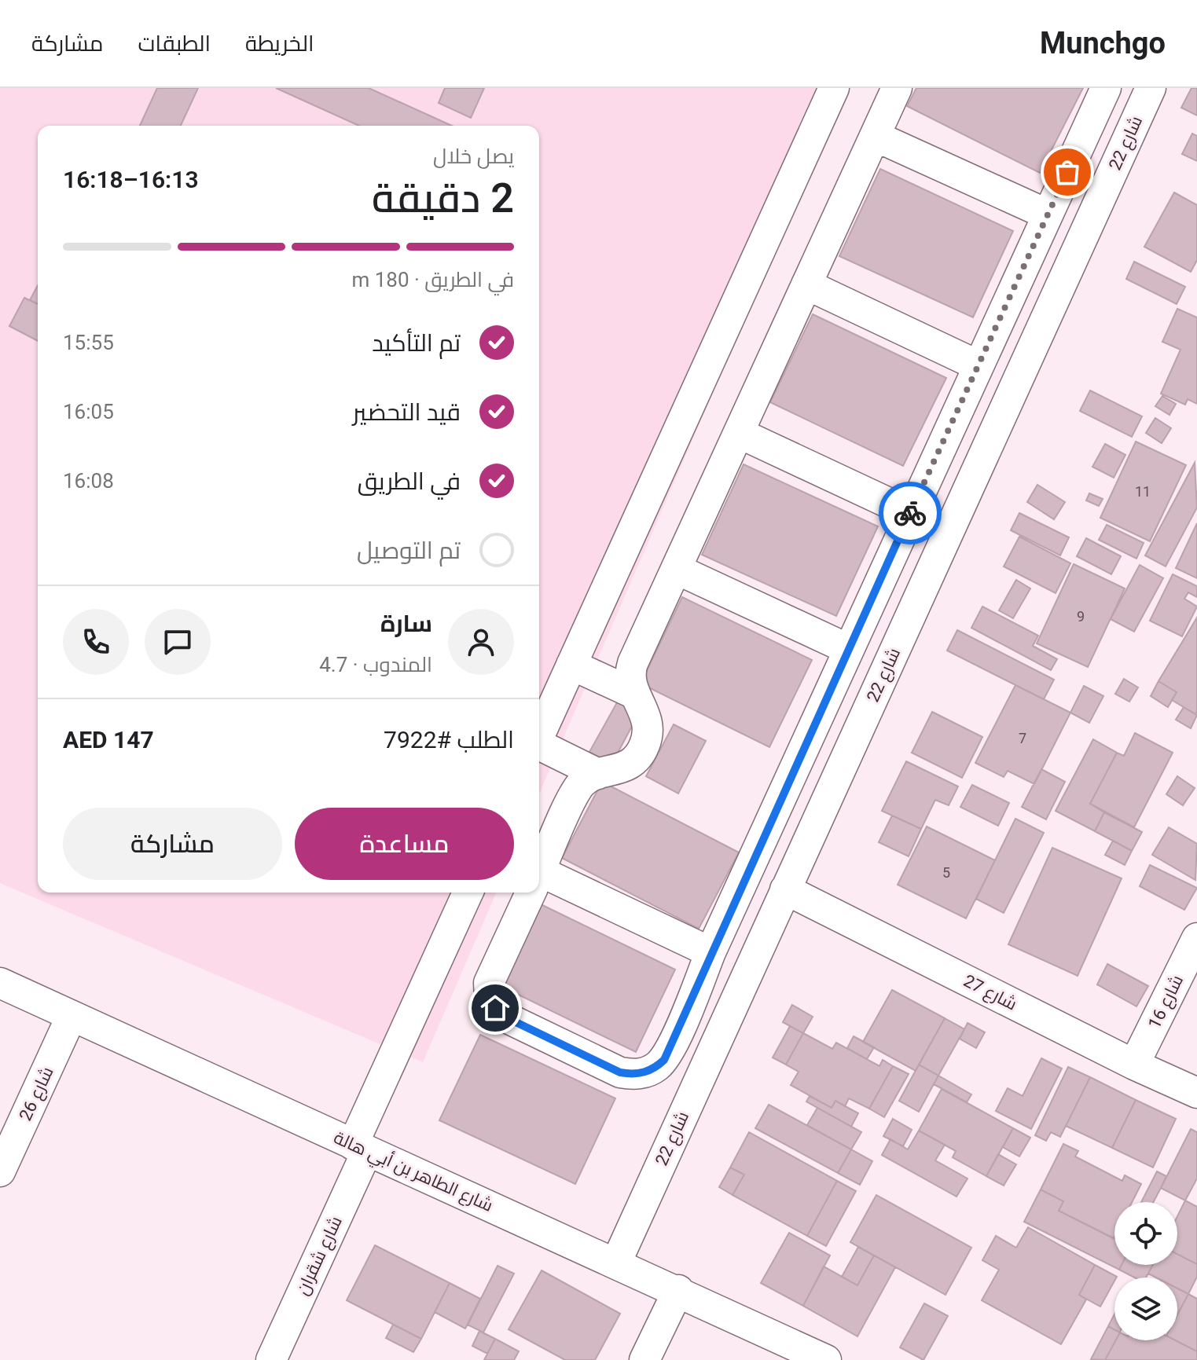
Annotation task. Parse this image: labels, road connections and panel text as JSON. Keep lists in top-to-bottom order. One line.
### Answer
{"streets":{"street":["شارع 22","شارع 27","شارع 16","شارع 26","شارع الطاهر بن أبي هالة","شارع شقران"]},"crossings":[["شارع 22","شارع 27"],["شارع 22","شارع الطاهر بن أبي هالة"],["شارع 27","شارع 16"],["شارع 26","شارع الطاهر بن أبي هالة"],["شارع الطاهر بن أبي هالة","شارع شقران"]],"house_numbers":["11","9","7","5"],"page":{"header":"Munchgo","nav":["الخريطة","الطبقات","مشاركة"],"heading":["2 دقيقة","يصل خلال","16:13–16:18"],"panel":["سارة","المندوب · 4.7","الطلب #7922","AED 147"],"bar":"في الطريق · 180 m","list":[["تم التأكيد","15:55"],["قيد التحضير","16:05"],["في الطريق","16:08"],"تم التوصيل"],"buttons":["مساعدة","مشاركة"]}}
